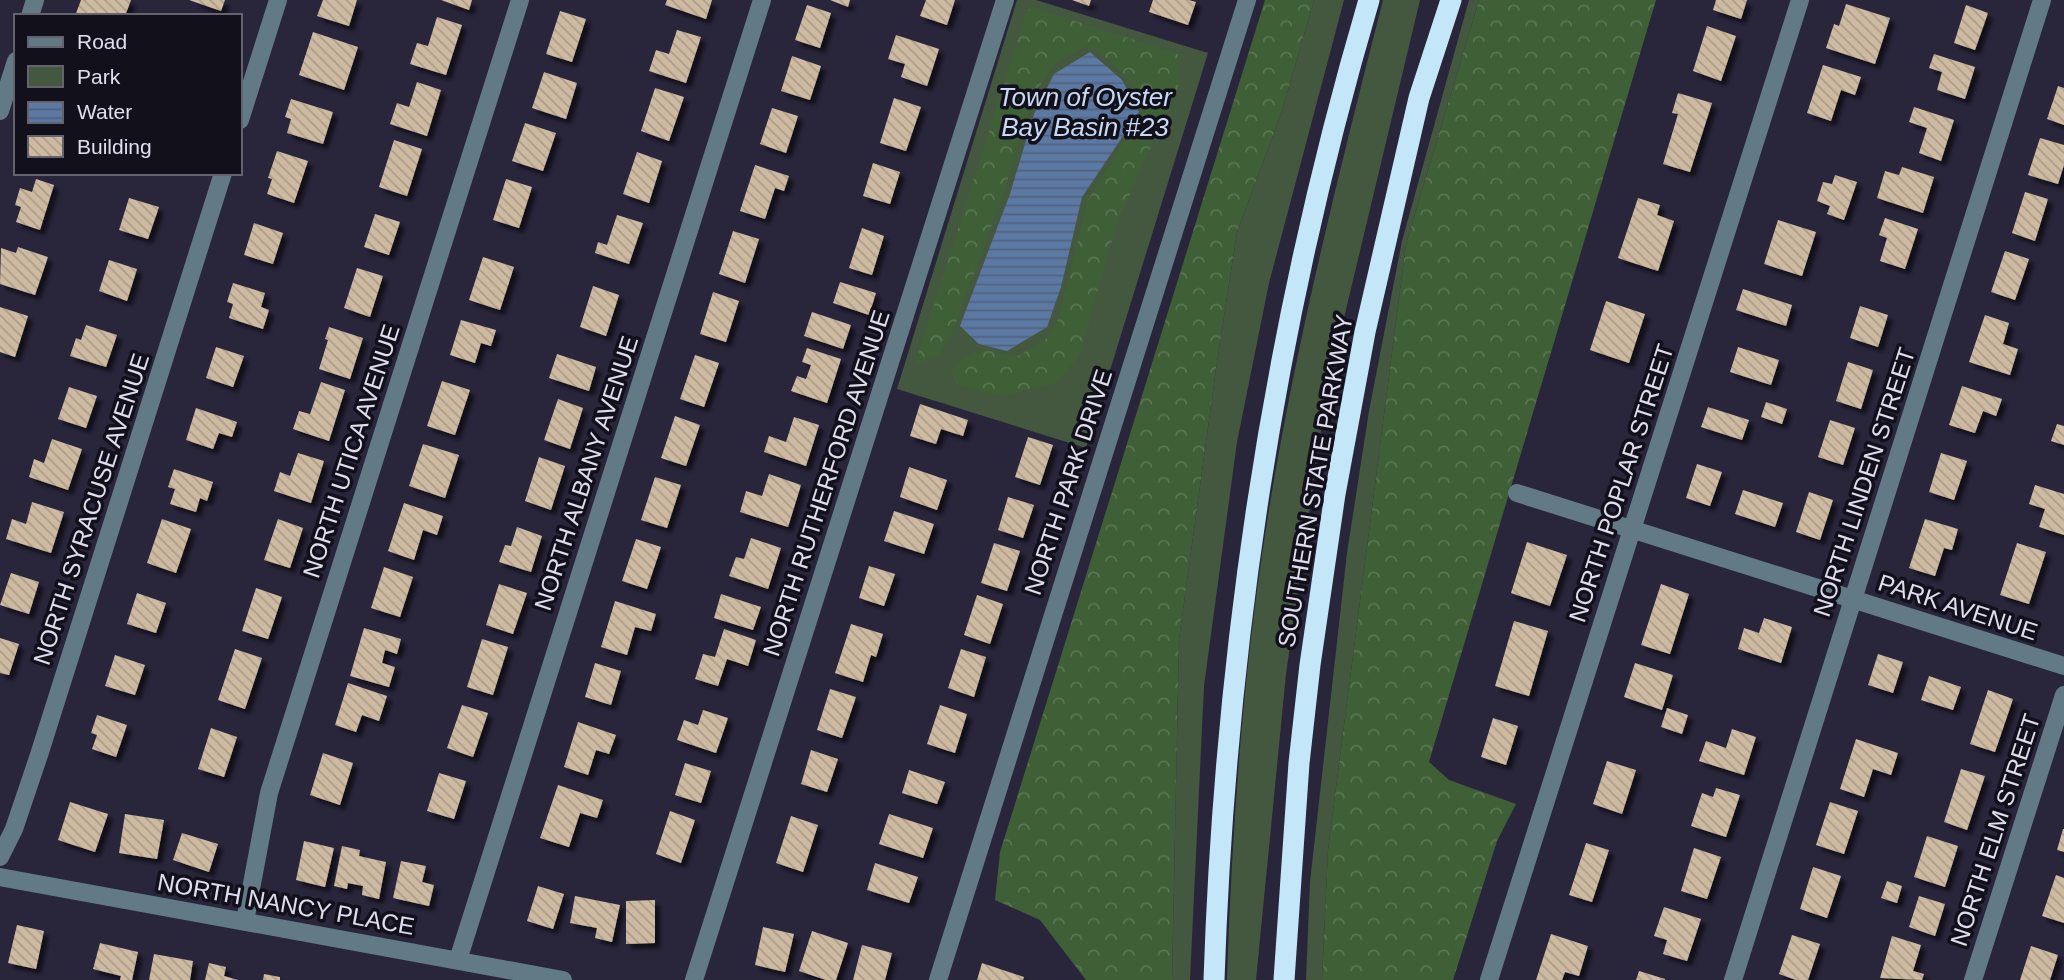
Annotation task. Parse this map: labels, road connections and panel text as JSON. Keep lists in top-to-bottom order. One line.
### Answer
{"streets":{"highway":["SOUTHERN STATE PARKWAY"],"street":["NORTH UTICA AVENUE","NORTH ALBANY AVENUE","NORTH PARK DRIVE","NORTH LINDEN STREET","NORTH RUTHERFORD AVENUE","NORTH POPLAR STREET","NORTH SYRACUSE AVENUE","PARK AVENUE","NORTH ELM STREET","NORTH NANCY PLACE"]},"crossings":[["NORTH UTICA AVENUE","NORTH NANCY PLACE"],["NORTH ALBANY AVENUE","NORTH NANCY PLACE"],["NORTH LINDEN STREET","PARK AVENUE"],["NORTH POPLAR STREET","PARK AVENUE"]],"water":["Town of Oyster Bay Basin #23"],"legend":["Road","Park","Water","Building"]}
